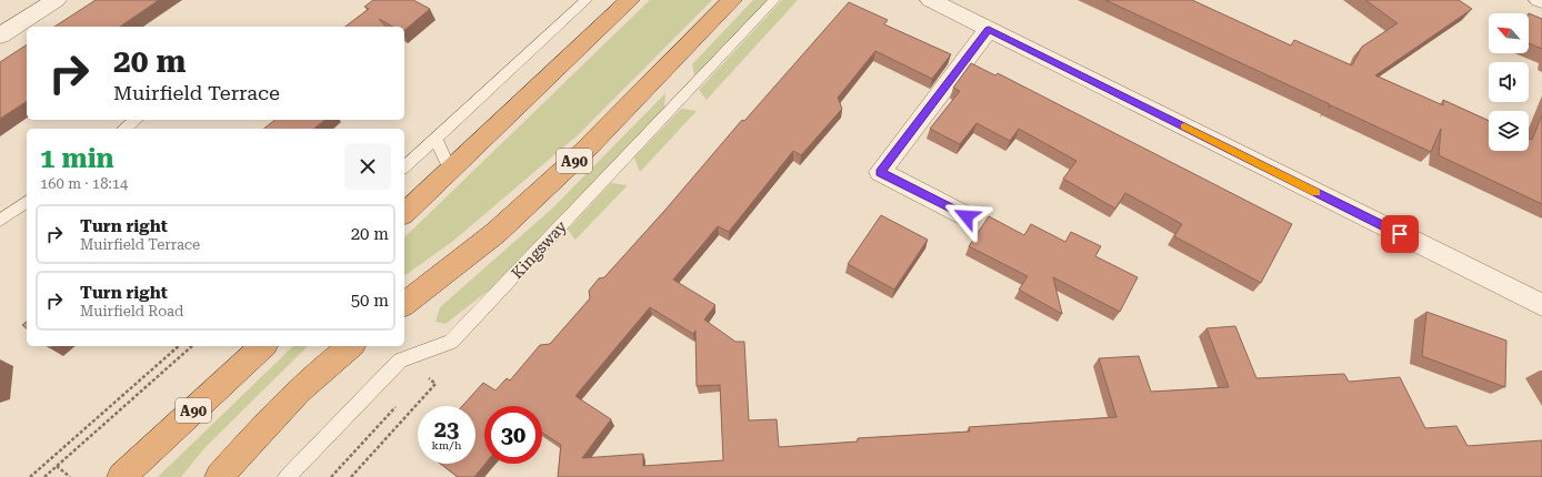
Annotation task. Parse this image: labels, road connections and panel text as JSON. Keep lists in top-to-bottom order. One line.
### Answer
{"streets":{"highway":["A90"],"lane":["Kingsway"]},"north":"top left","page":{"turn":["20 m","Muirfield Terrace"],"heading":["1 min","160 m · 18:14"],"list":[{"name":"Turn right","note":"Muirfield Terrace","value":"20 m"},{"name":"Turn right","note":"Muirfield Road","value":"50 m"}],"speed":"23 km/h","limit":"30"}}
